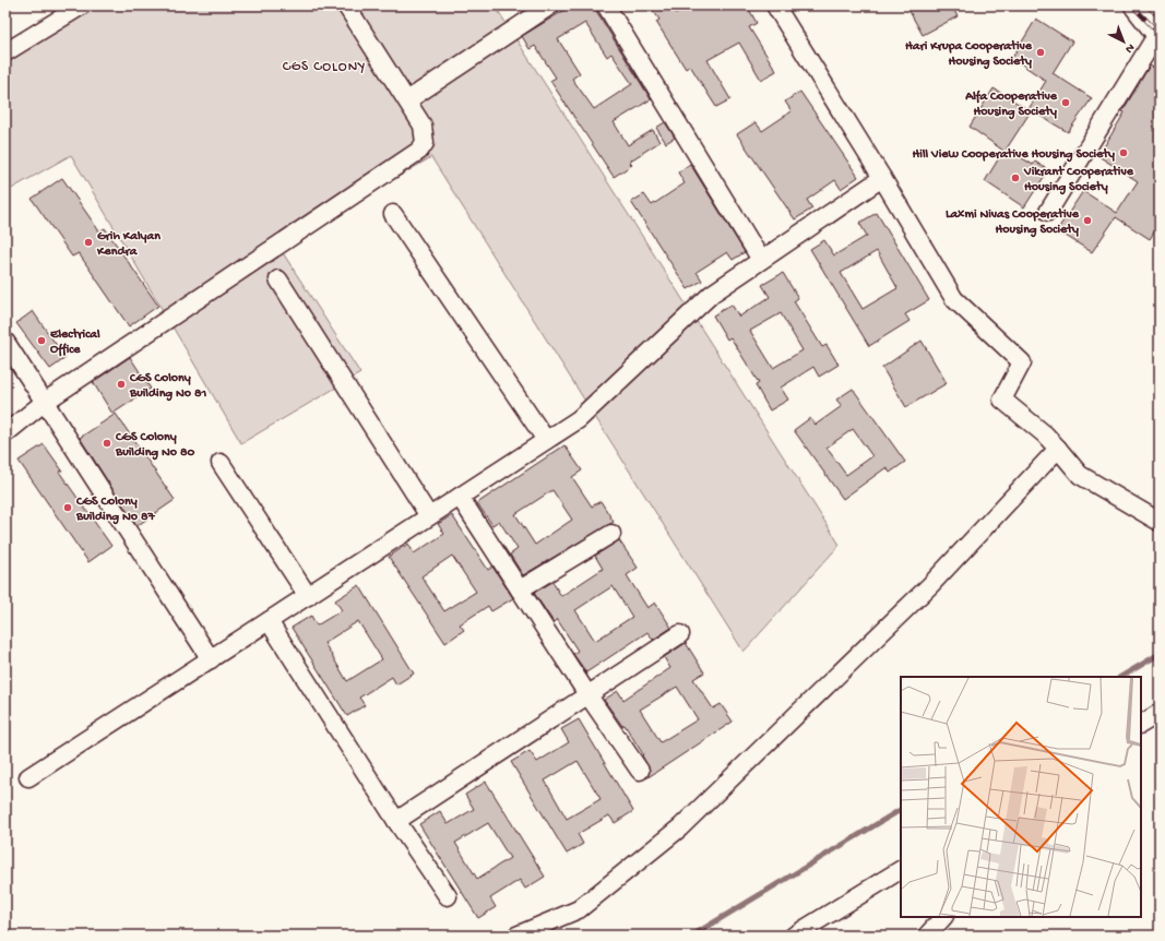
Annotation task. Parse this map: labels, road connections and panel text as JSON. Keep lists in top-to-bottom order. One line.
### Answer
{"districts":["CGS COLONY"],"places":["Hari Krupa Cooperative Housing Society","Alfa Cooperative Housing Society","Hill View Cooperative Housing Society","Vikrant Cooperative Housing Society","Laxmi Nivas Cooperative Housing Society","Grih Kalyan Kendra","Electrical Office","CGS Colony Building No 81","CGS Colony Building No 80","CGS Colony Building No 87"],"north":"bottom right"}
